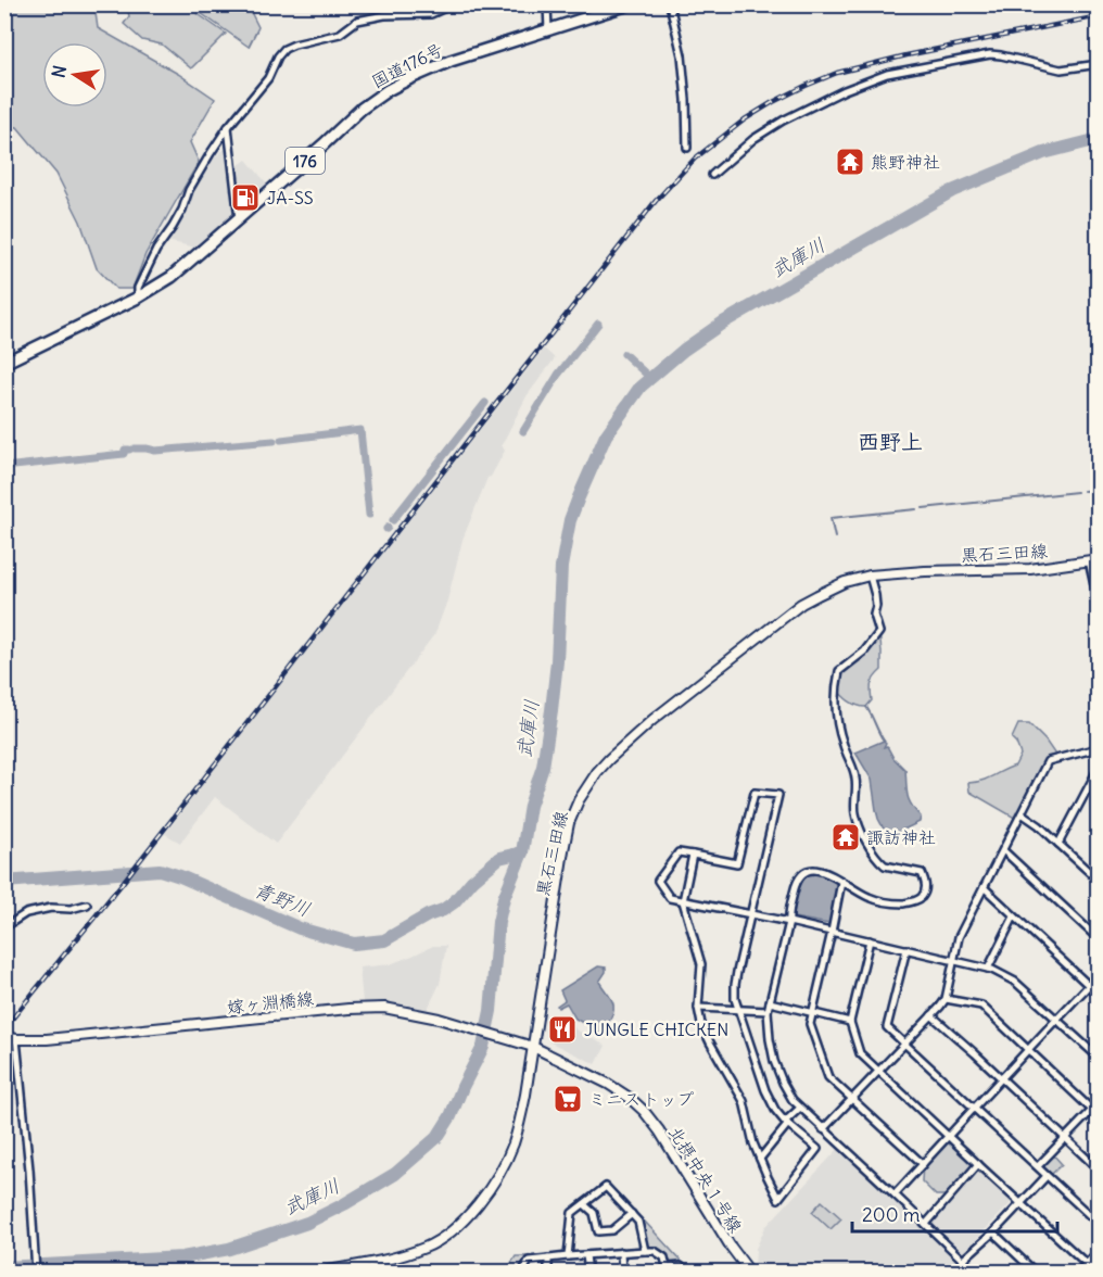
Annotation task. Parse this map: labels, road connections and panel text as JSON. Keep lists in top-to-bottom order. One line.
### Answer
{"streets":{"highway":["国道176号","176"],"main road":["黒石三田線","嫁ヶ淵橋線","北摂中央１号線"]},"crossings":[["黒石三田線","北摂中央１号線"],["嫁ヶ淵橋線","北摂中央１号線"]],"districts":["西野上"],"water":["武庫川","青野川"],"places":{"temple":["熊野神社","諏訪神社"],"fuel station":["JA-SS"],"restaurant":["JUNGLE CHICKEN"],"supermarket":["ミニストップ"]},"scale_bar":"200 m","north":"left"}
